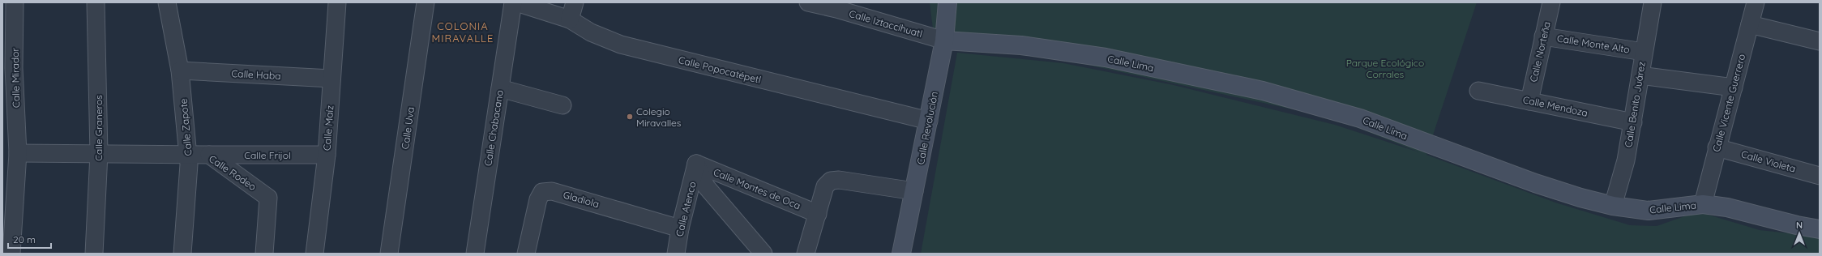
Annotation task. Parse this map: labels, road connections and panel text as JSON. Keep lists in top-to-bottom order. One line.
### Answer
{"streets":{"street":["Calle Iztaccíhuatl","Calle Monte Alto","Calle Norteña","Calle Lima","Calle Popocatépetl","Calle Haba","Calle Mirador","Calle Vicente Guerrero","Calle Benito Juárez","Calle Mendoza","Calle Zapote","Calle Graneros","Calle Maíz","Calle Uva","Calle Chabacano","Calle Revolución","Calle Frijol","Calle Violeta","Calle Rodeo","Calle Montes de Oca","Gladiola","Calle Atenco"]},"crossings":[["Calle Iztaccíhuatl","Calle Lima"],["Calle Iztaccíhuatl","Calle Revolución"],["Calle Monte Alto","Calle Norteña"],["Calle Monte Alto","Calle Benito Juárez"],["Calle Norteña","Calle Mendoza"],["Calle Lima","Calle Vicente Guerrero"],["Calle Lima","Calle Benito Juárez"],["Calle Lima","Calle Revolución"],["Calle Popocatépetl","Calle Revolución"],["Calle Haba","Calle Zapote"],["Calle Haba","Calle Maíz"],["Calle Vicente Guerrero","Calle Violeta"],["Calle Benito Juárez","Calle Mendoza"],["Calle Zapote","Calle Rodeo"],["Calle Graneros","Calle Rodeo"],["Calle Maíz","Calle Frijol"],["Calle Frijol","Calle Rodeo"],["Calle Montes de Oca","Calle Atenco"],["Gladiola","Calle Atenco"]],"districts":["COLONIA MIRAVALLE"],"parks":["Parque Ecológico Corrales"],"places":["Colegio Miravalles"],"scale_bar":"20 m","north":"top"}
